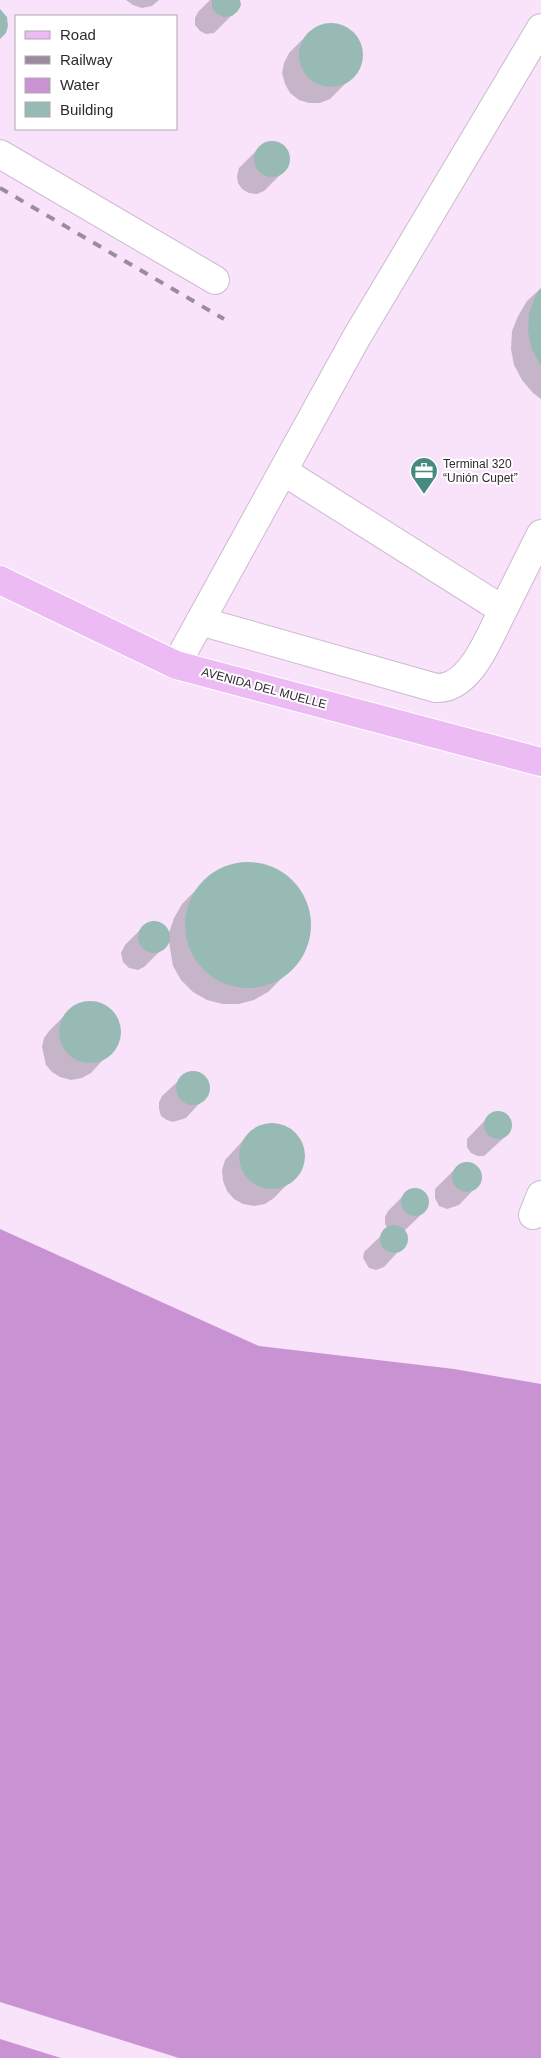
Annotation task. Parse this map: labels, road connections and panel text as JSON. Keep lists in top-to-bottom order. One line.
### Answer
{"streets":{"main road":["AVENIDA DEL MUELLE"]},"places":{"office":["Terminal 320 “Unión Cupet”"]},"legend":["Road","Railway","Water","Building"]}
